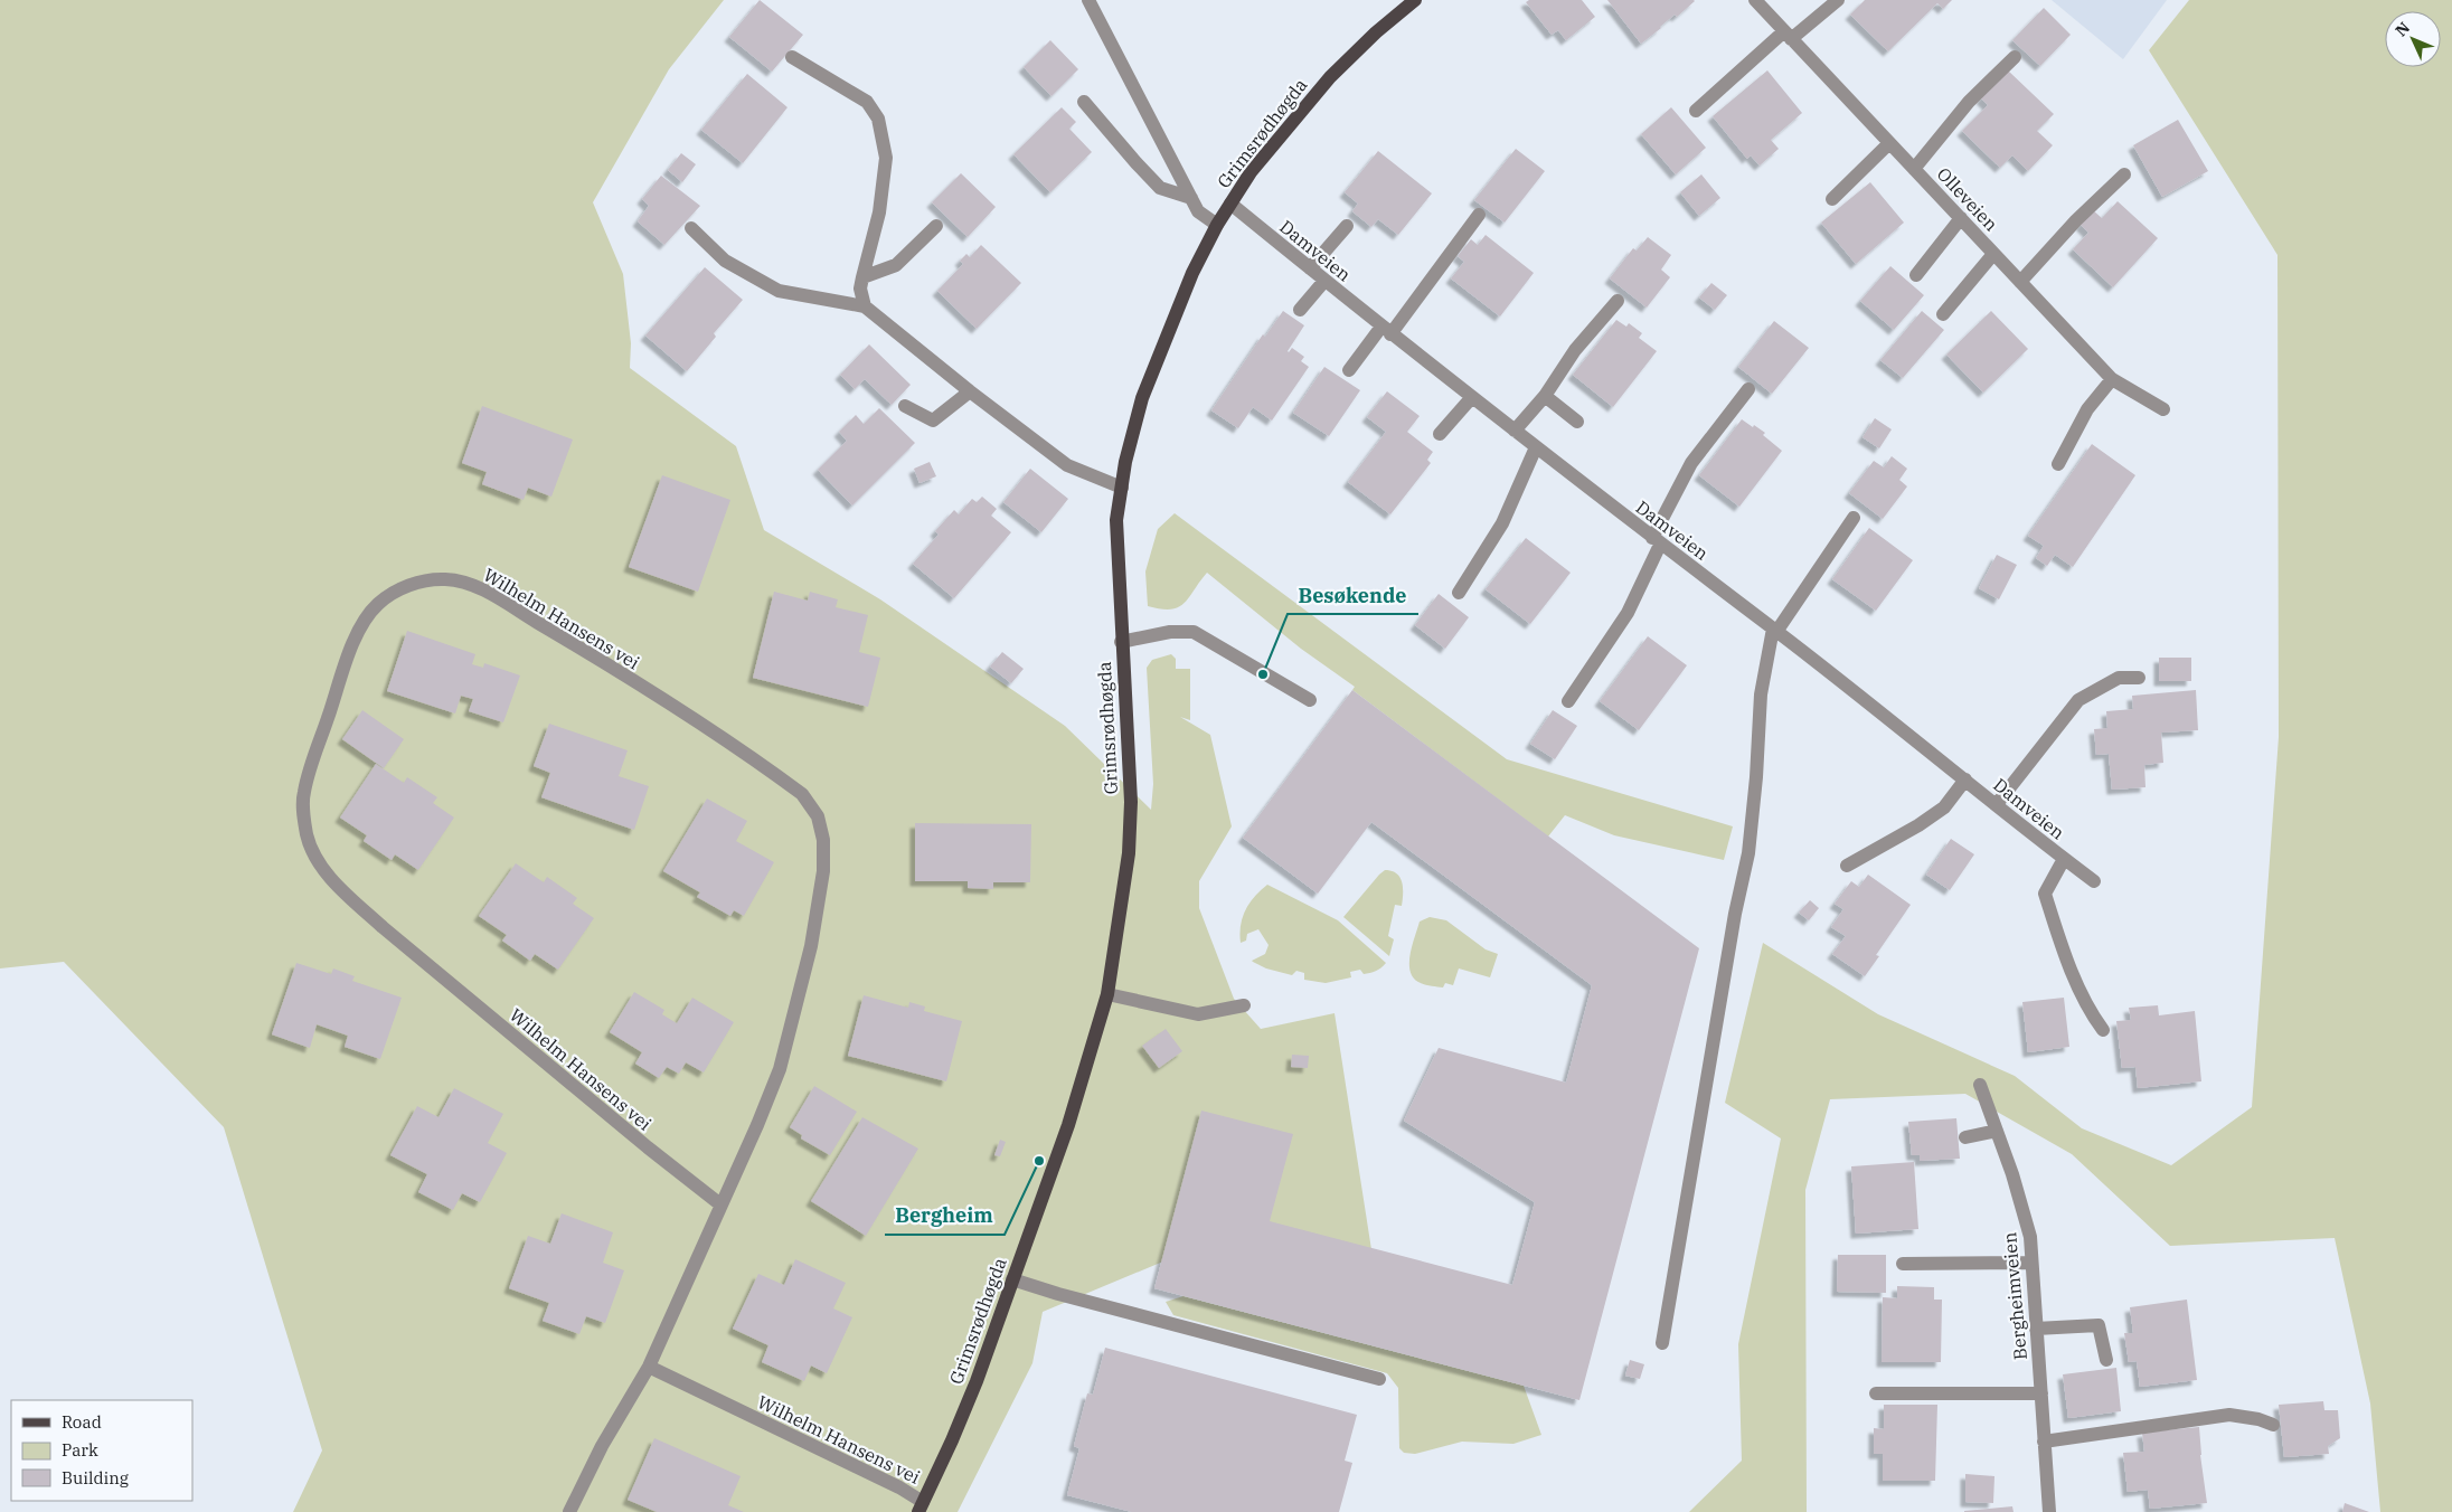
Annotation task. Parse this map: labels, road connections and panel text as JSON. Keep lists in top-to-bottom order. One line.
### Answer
{"streets":{"main road":["Grimsrødhøgda"],"street":["Olleveien","Damveien","Wilhelm Hansens vei","Bergheimveien"]},"crossings":[["Grimsrødhøgda","Damveien"],["Grimsrødhøgda","Wilhelm Hansens vei"]],"places":["Besøkende","Bergheim"],"legend":["Road","Park","Building"],"north":"top left"}
